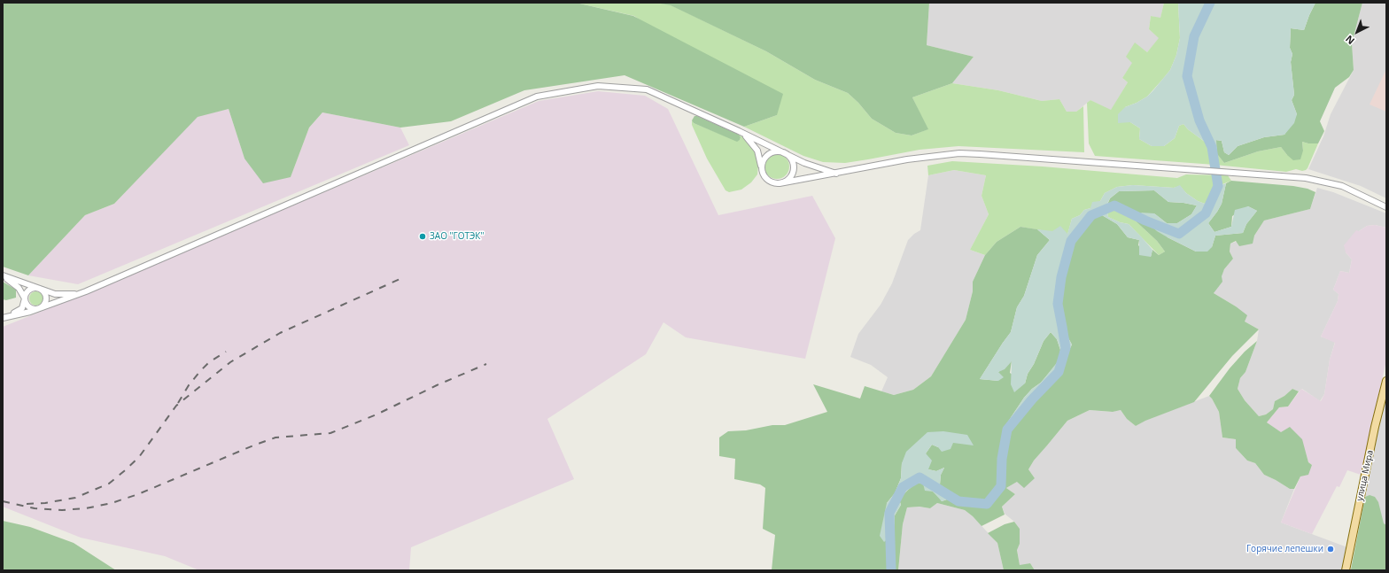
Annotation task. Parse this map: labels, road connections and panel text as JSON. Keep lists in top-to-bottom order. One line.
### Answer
{"streets":{"main road":["улица Мира"]},"places":["ЗАО \"ГОТЭК\"","Горячие лепешки"],"north":"bottom left"}
